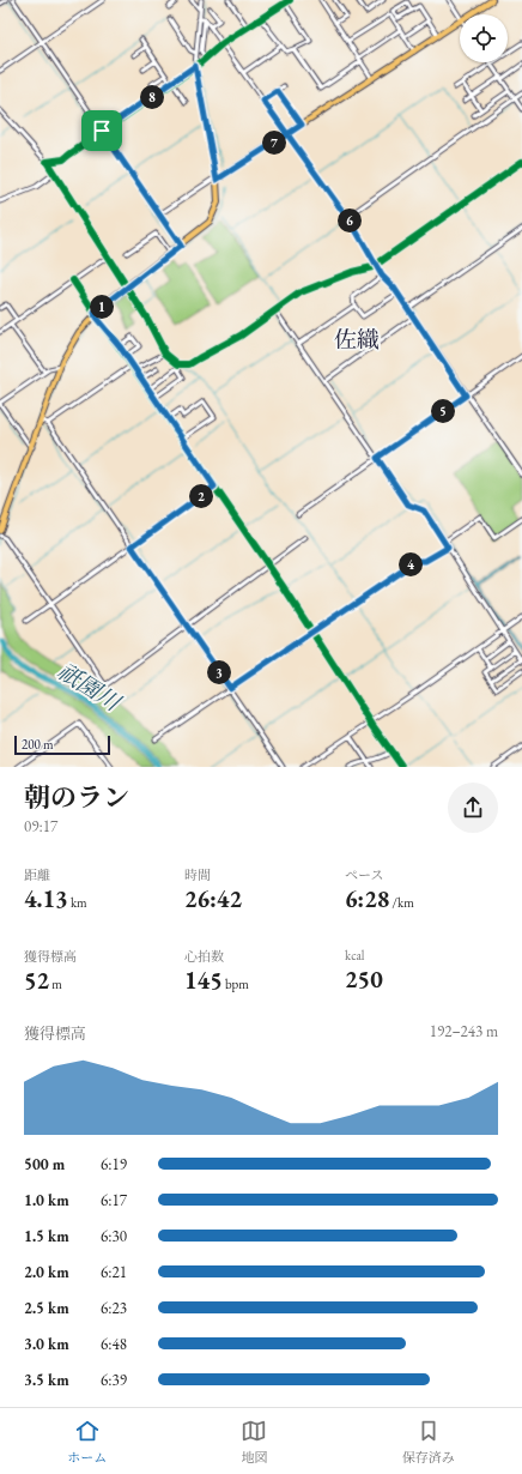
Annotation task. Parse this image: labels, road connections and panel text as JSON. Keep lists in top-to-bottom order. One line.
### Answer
{"districts":["佐織"],"water":["祇園川"],"scale_bar":"200 m","page":{"pins":["8","7","6","1","5","2","4","3"],"scale":"200 m","heading":["朝のラン","09:17"],"stats":[["距離","4.13 km"],["時間","26:42"],["ペース","6:28 /km"],["獲得標高","52 m"],["心拍数","145 bpm"],["kcal","250"]],"chart":["獲得標高","192–243 m"],"list":[{"name":"500 m","note":"6:19"},{"name":"1.0 km","note":"6:17"},{"name":"1.5 km","note":"6:30"},{"name":"2.0 km","note":"6:21"},{"name":"2.5 km","note":"6:23"},{"name":"3.0 km","note":"6:48"},{"name":"3.5 km","note":"6:39"}],"tabs":["ホーム","地図","保存済み"]}}
